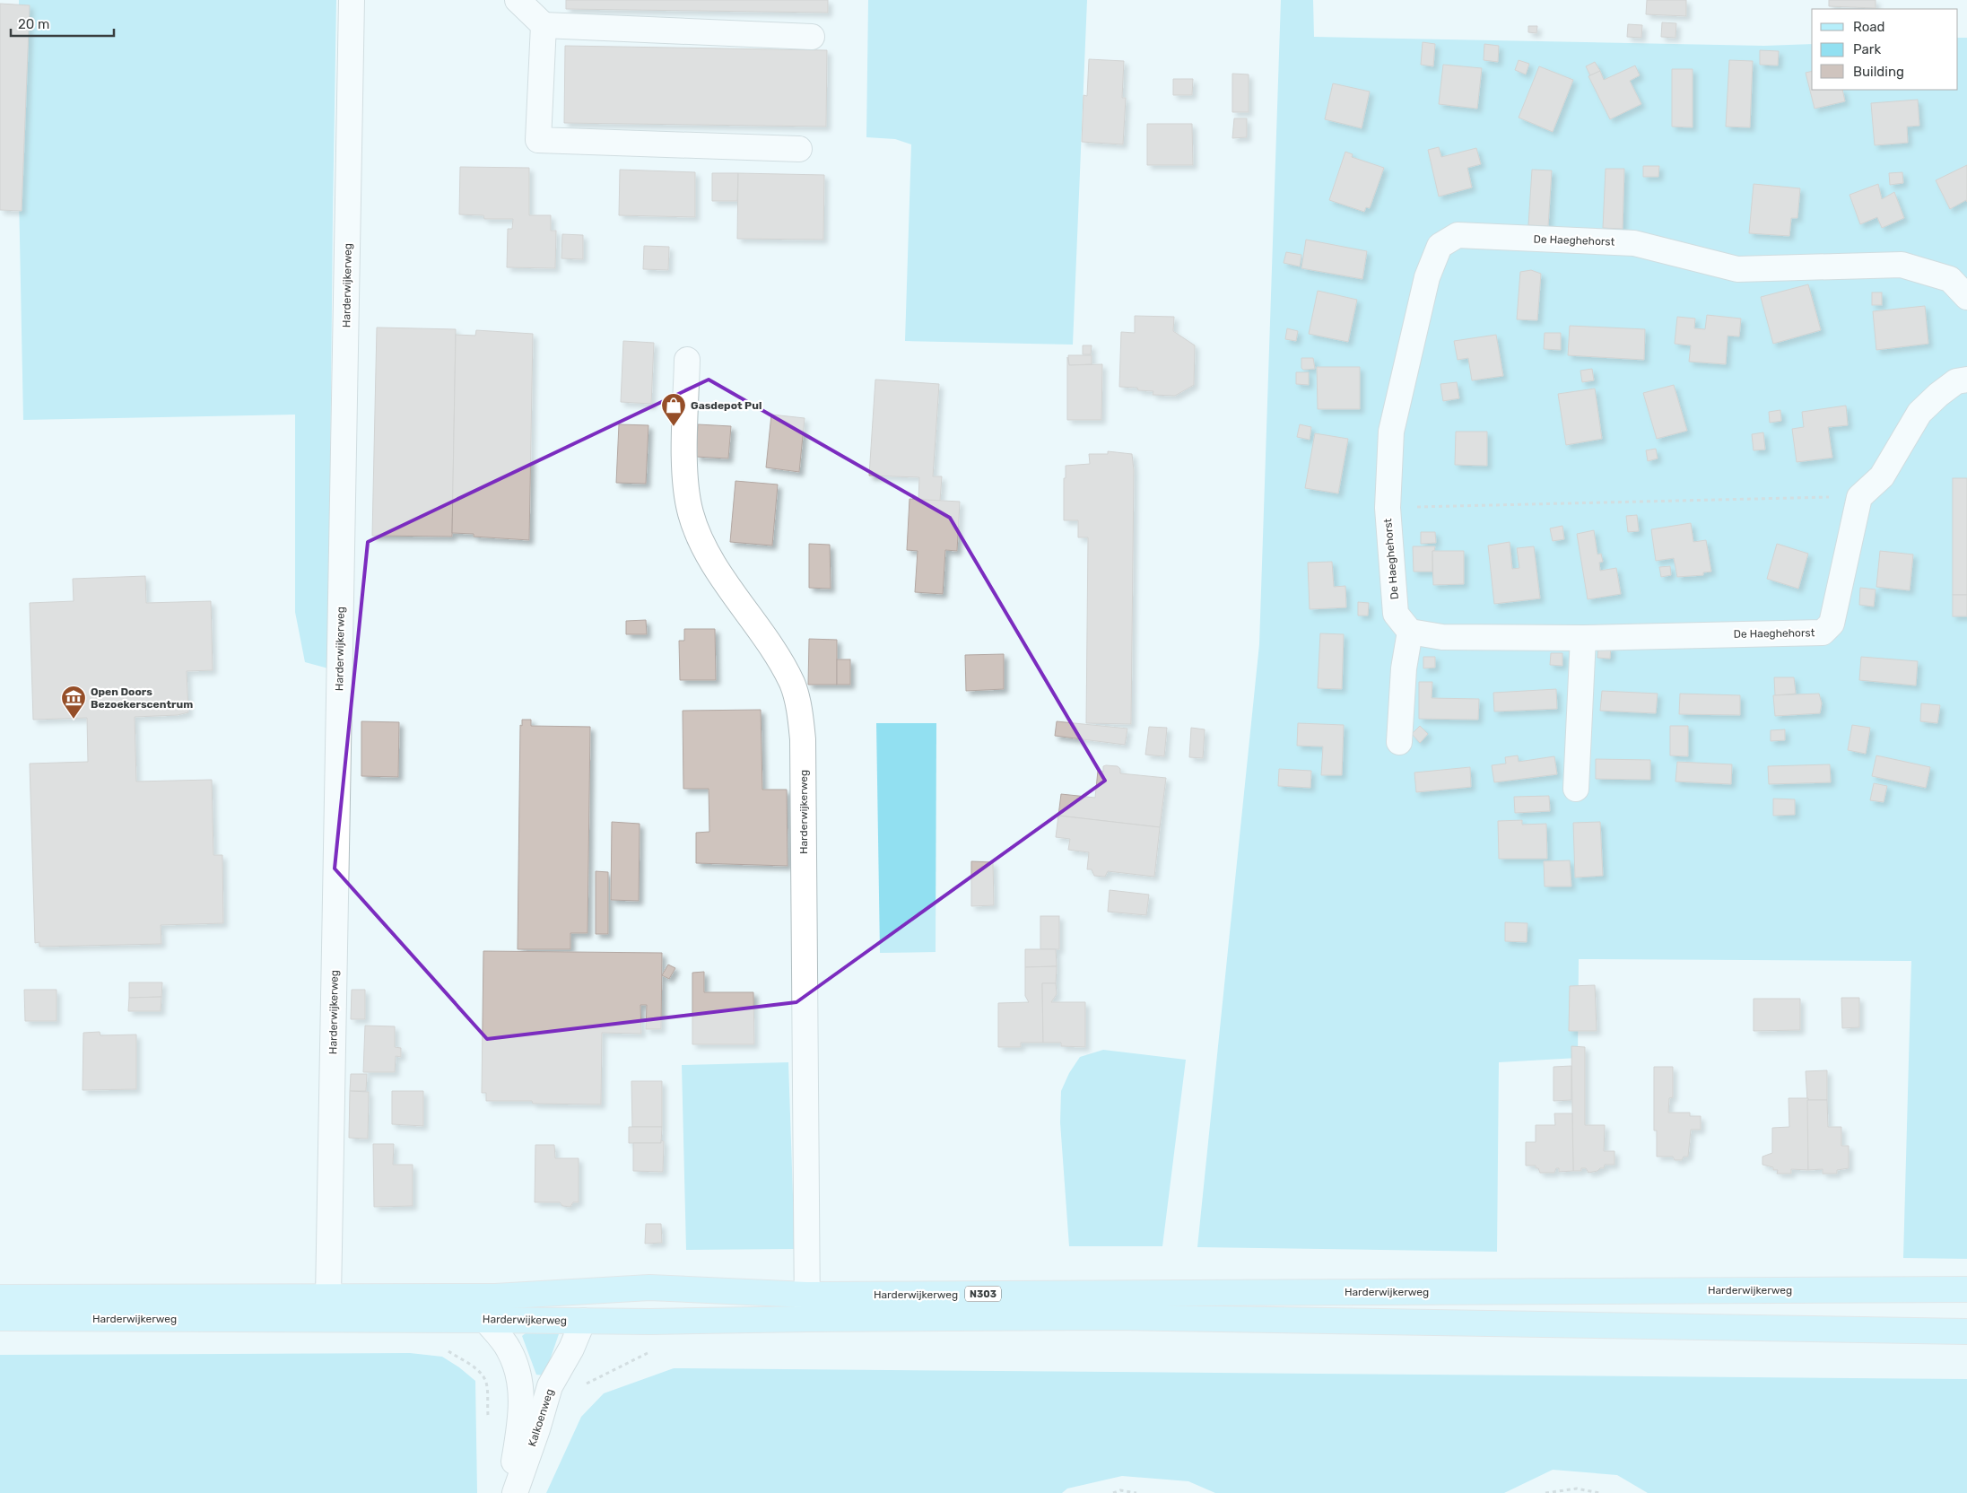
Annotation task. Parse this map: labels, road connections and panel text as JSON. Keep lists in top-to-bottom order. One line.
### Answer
{"streets":{"main road":["Harderwijkerweg","N303"],"street":["De Haeghehorst","Kalkoenweg"]},"crossings":[["Harderwijkerweg","Kalkoenweg"]],"places":{"shop":["Gasdepot Pul"],"museum":["Open Doors Bezoekerscentrum"]},"legend":["Road","Park","Building"],"scale_bar":"20 m"}
